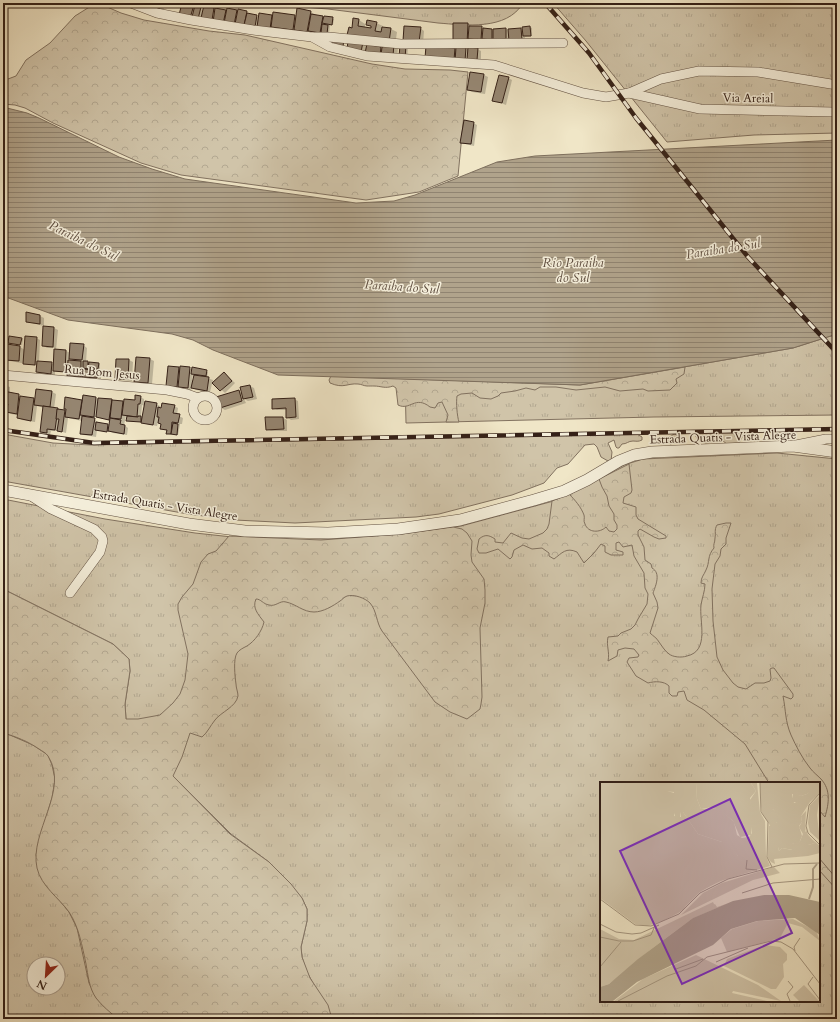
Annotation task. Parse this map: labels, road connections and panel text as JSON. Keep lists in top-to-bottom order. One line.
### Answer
{"streets":{"street":["Via Areial","Rua Bom Jesus","Estrada Quatis - Vista Alegre"]},"water":["Paraiba do Sul","Rio Paraiba do Sul"],"north":"bottom left"}
